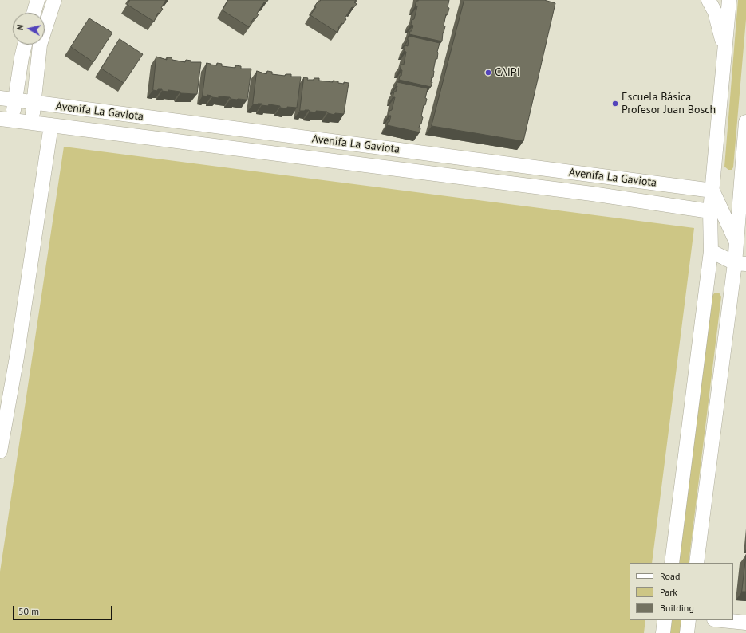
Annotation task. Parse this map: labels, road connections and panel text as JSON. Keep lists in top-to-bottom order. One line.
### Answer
{"streets":{"street":["Avenifa La Gaviota"]},"places":["CAIPI","Escuela Básica Profesor Juan Bosch"],"legend":["Road","Park","Building"],"scale_bar":"50 m","north":"left"}
